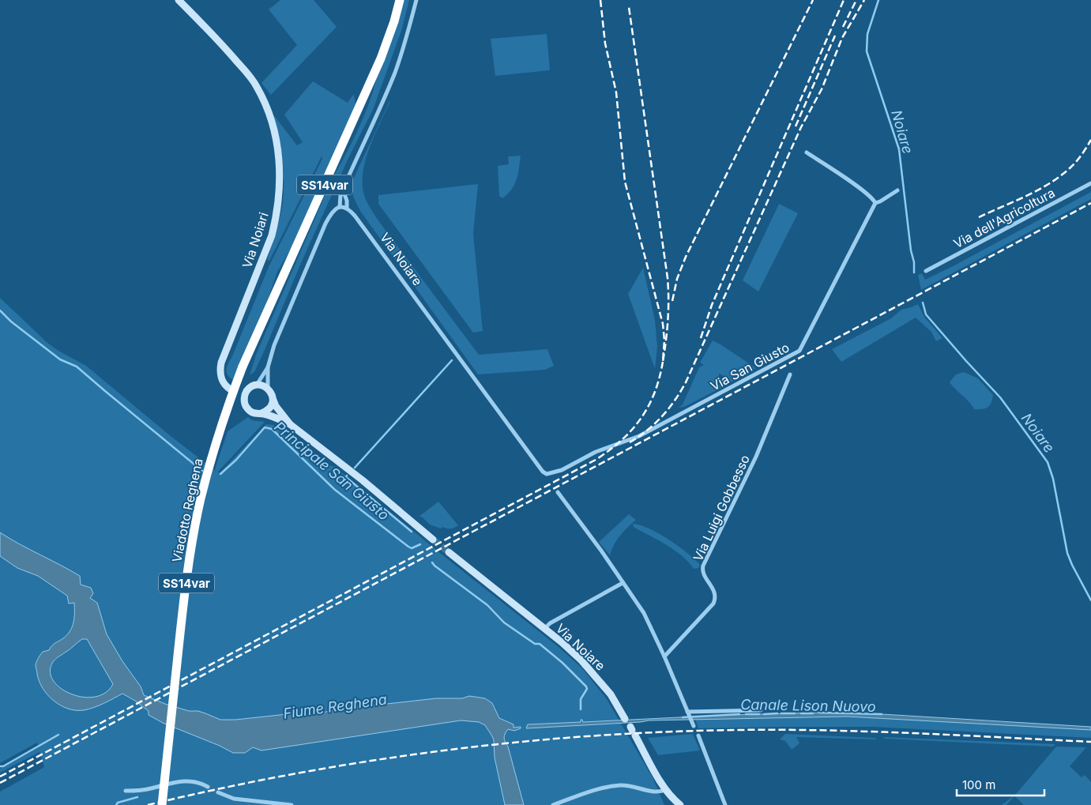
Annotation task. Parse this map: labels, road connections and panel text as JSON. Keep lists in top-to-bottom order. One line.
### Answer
{"streets":{"highway":["SS14var","Viadotto Reghena"],"street":["Via dell'Agricoltura","Via Noiari","Via Noiare","Via San Giusto","Via Luigi Gobbesso"]},"crossings":[["Via Noiare","Via San Giusto"]],"water":["Noiare","Principale San Giusto","Canale Lison Nuovo","Fiume Reghena"],"scale_bar":"100 m"}
